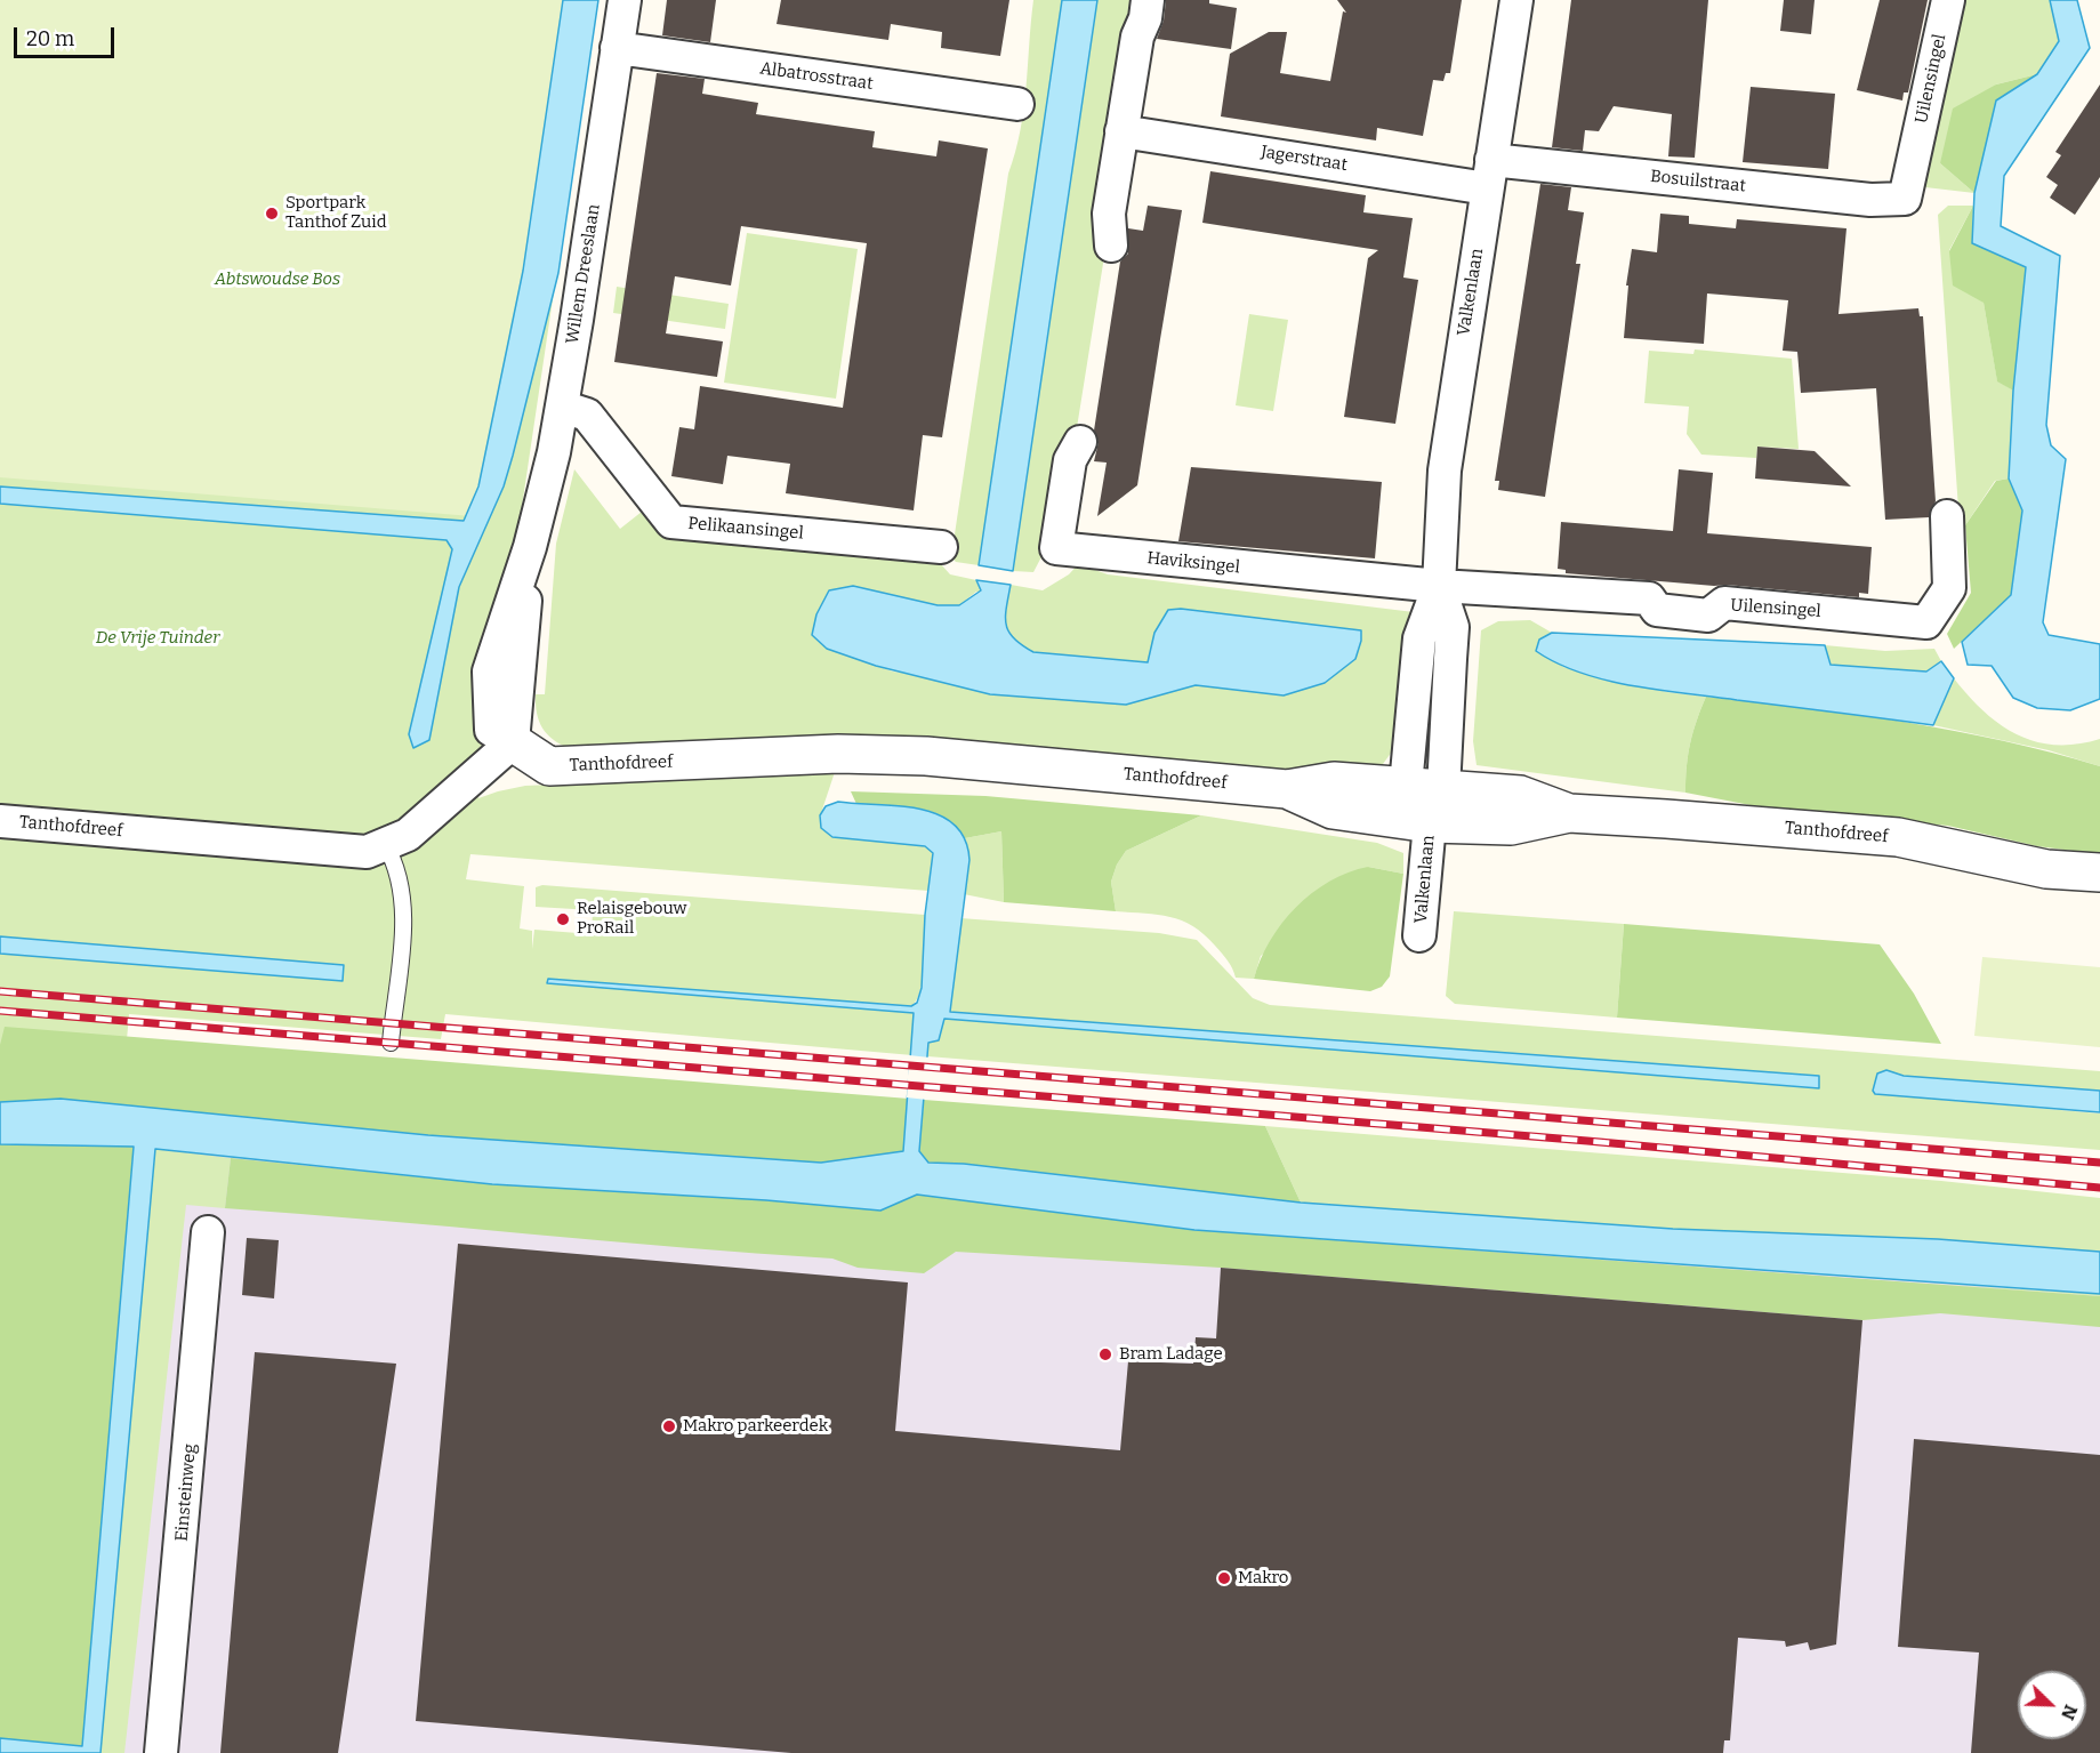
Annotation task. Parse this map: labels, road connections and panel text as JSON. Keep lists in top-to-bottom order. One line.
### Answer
{"streets":{"street":["Albatrosstraat","Uilensingel","Jagerstraat","Bosuilstraat","Willem Dreeslaan","Valkenlaan","Pelikaansingel","Haviksingel","Tanthofdreef","Einsteinweg"]},"crossings":[["Albatrosstraat","Willem Dreeslaan"],["Uilensingel","Bosuilstraat"],["Uilensingel","Valkenlaan"],["Uilensingel","Haviksingel"],["Jagerstraat","Bosuilstraat"],["Jagerstraat","Valkenlaan"],["Bosuilstraat","Valkenlaan"],["Willem Dreeslaan","Pelikaansingel"],["Willem Dreeslaan","Tanthofdreef"],["Valkenlaan","Haviksingel"],["Valkenlaan","Tanthofdreef"]],"parks":["Abtswoudse Bos","De Vrije Tuinder"],"places":["Sportpark Tanthof Zuid","Relaisgebouw ProRail","Bram Ladage","Makro parkeerdek","Makro"],"scale_bar":"20 m","north":"bottom right"}
